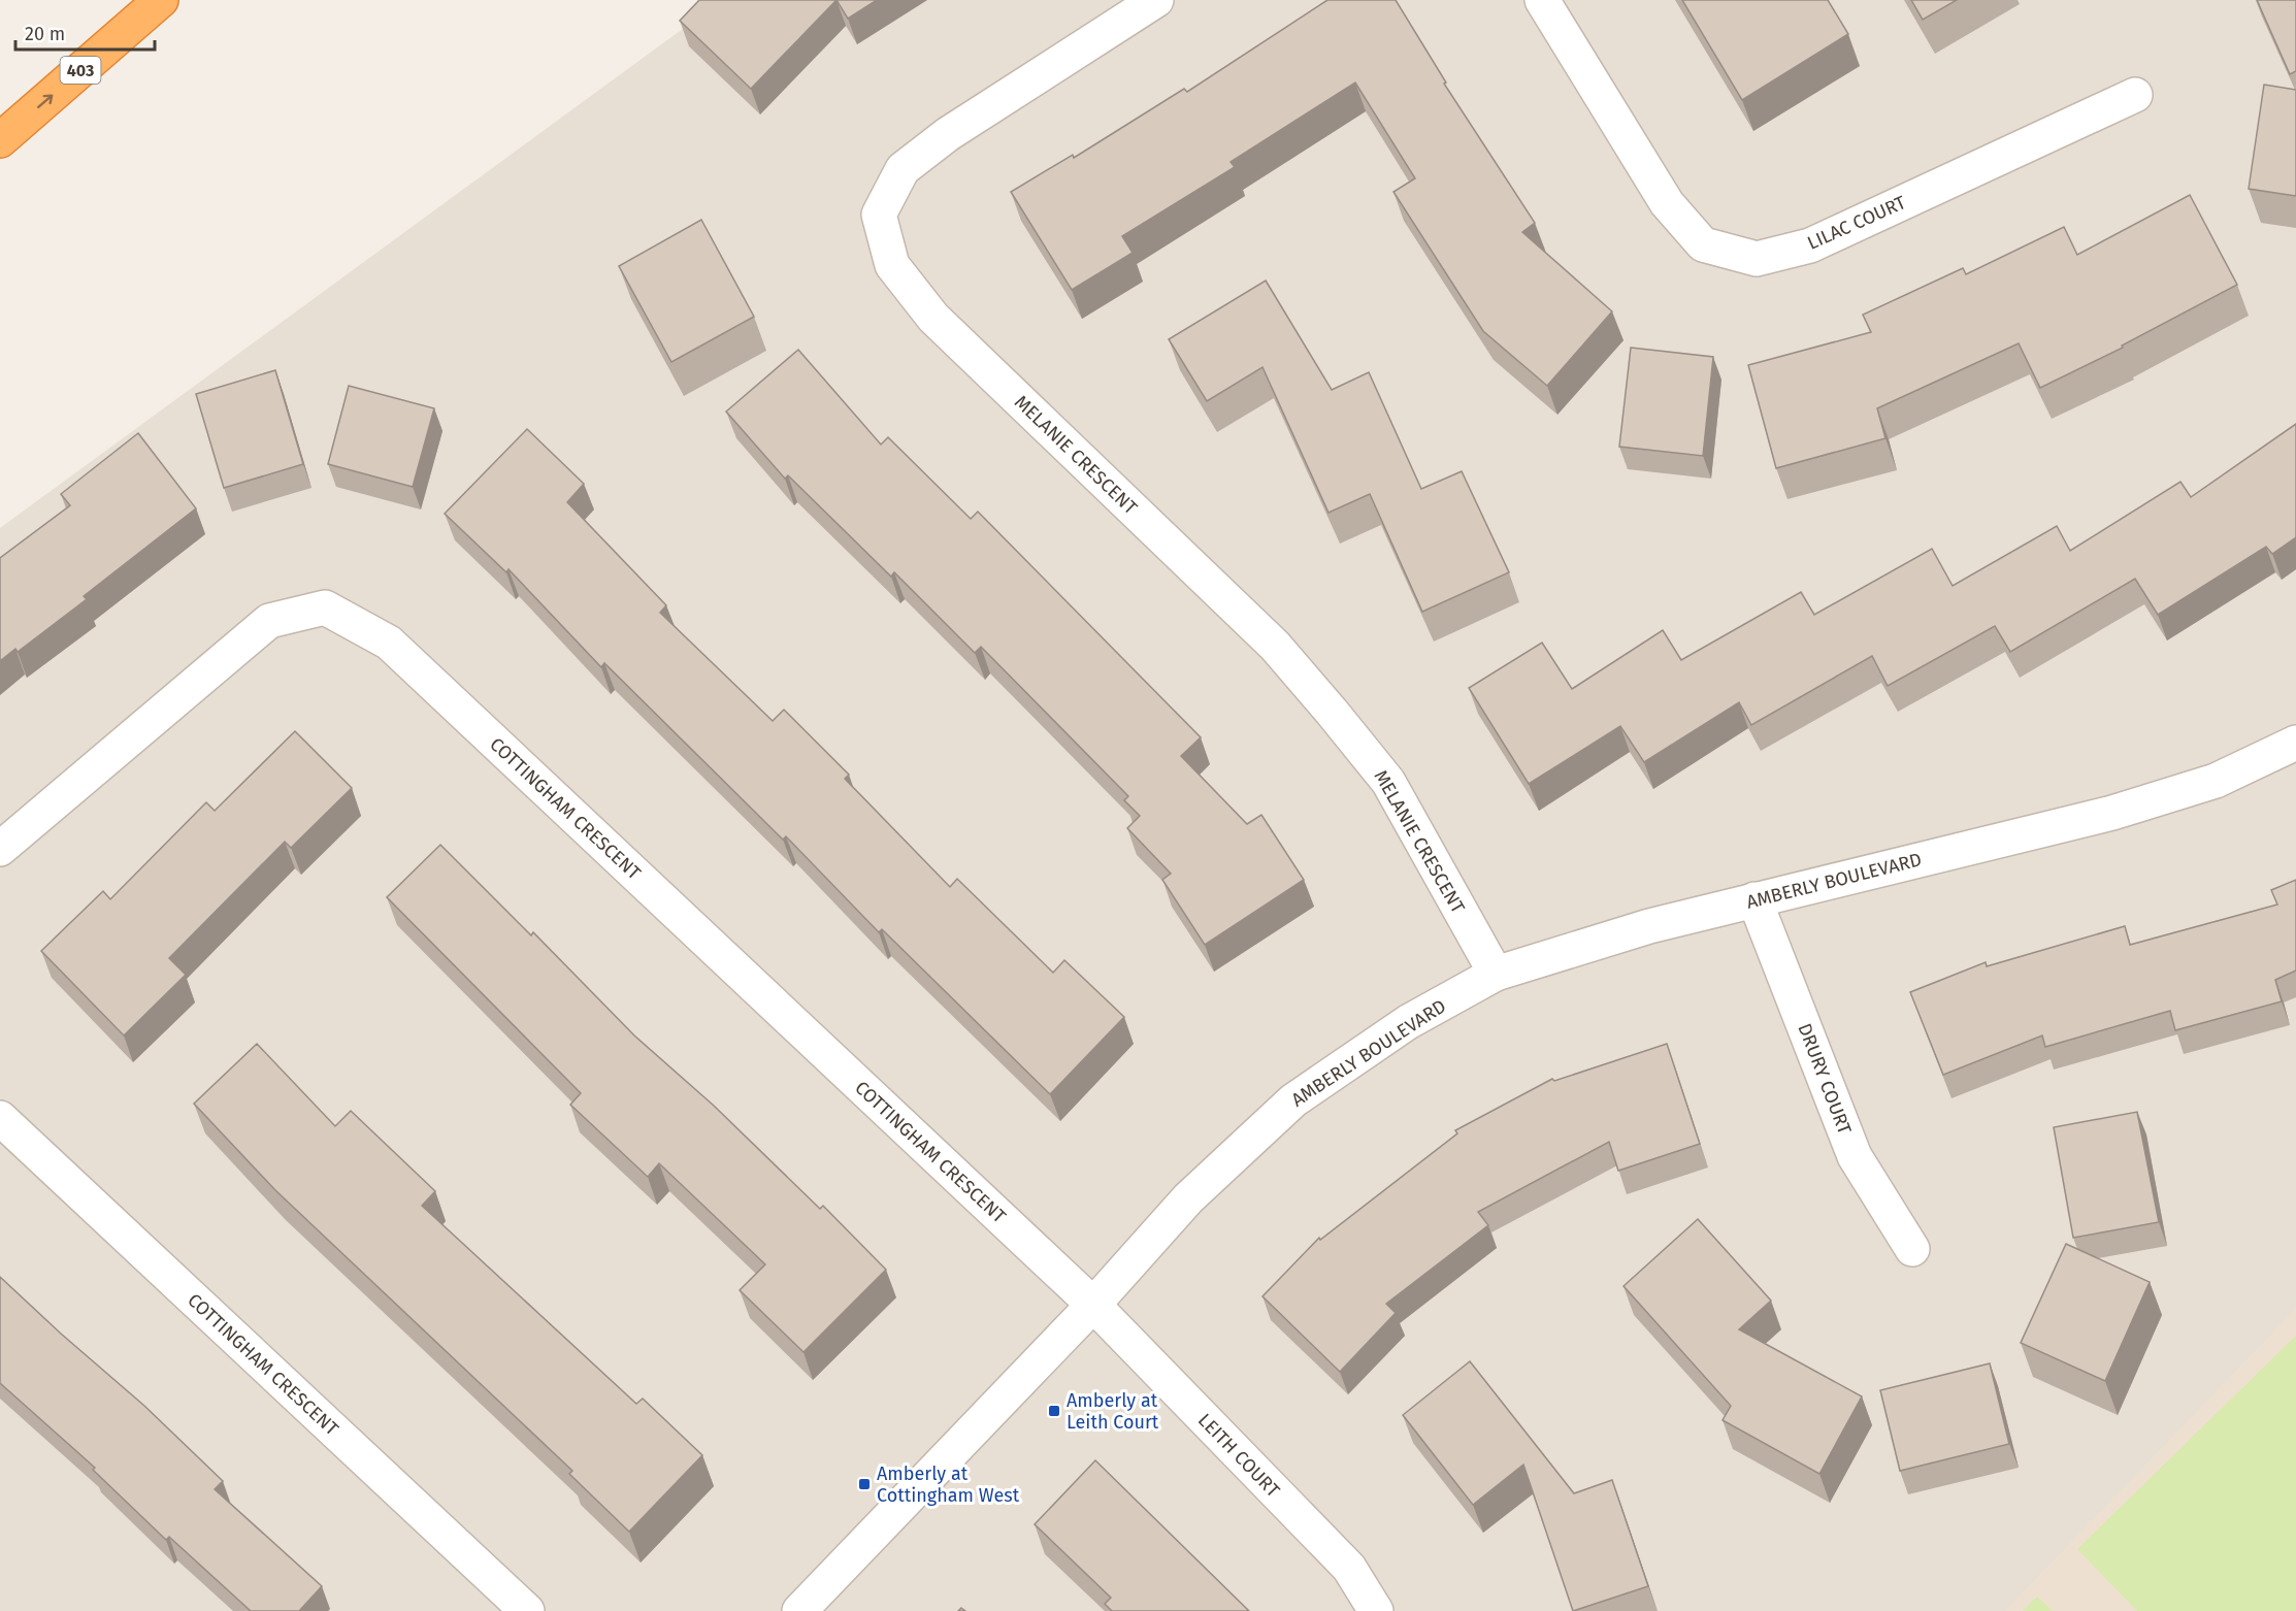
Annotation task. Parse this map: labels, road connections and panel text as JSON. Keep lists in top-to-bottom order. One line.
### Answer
{"streets":{"highway":["403"],"street":["LILAC COURT","MELANIE CRESCENT","COTTINGHAM CRESCENT","AMBERLY BOULEVARD","DRURY COURT","LEITH COURT"]},"crossings":[["MELANIE CRESCENT","AMBERLY BOULEVARD"],["COTTINGHAM CRESCENT","AMBERLY BOULEVARD"],["COTTINGHAM CRESCENT","LEITH COURT"],["AMBERLY BOULEVARD","DRURY COURT"],["AMBERLY BOULEVARD","LEITH COURT"]],"places":{"transit":["Amberly at Leith Court","Amberly at Cottingham West"]},"scale_bar":"20 m"}
